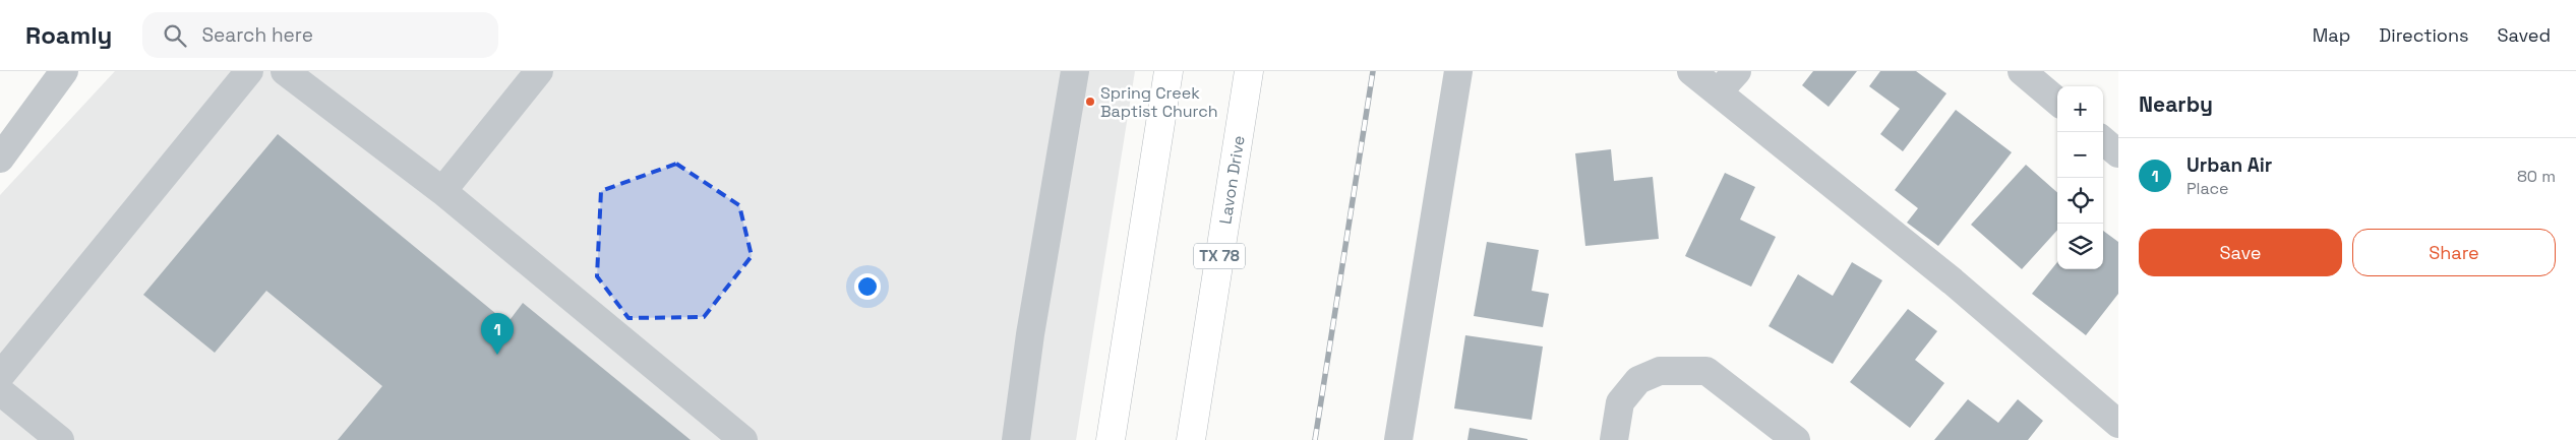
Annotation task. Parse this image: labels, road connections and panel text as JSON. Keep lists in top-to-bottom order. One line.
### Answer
{"streets":{"main road":["Lavon Drive","TX 78"]},"places":["Spring Creek Baptist Church"],"page":{"header":"Roamly","search":"Search here","nav":["Map","Directions","Saved"],"heading":"Nearby","map_buttons":["+","−"],"list":[{"mark":"1","name":"Urban Air","note":"Place","value":"80 m"}],"buttons":["Save","Share"],"pins":"1"}}
